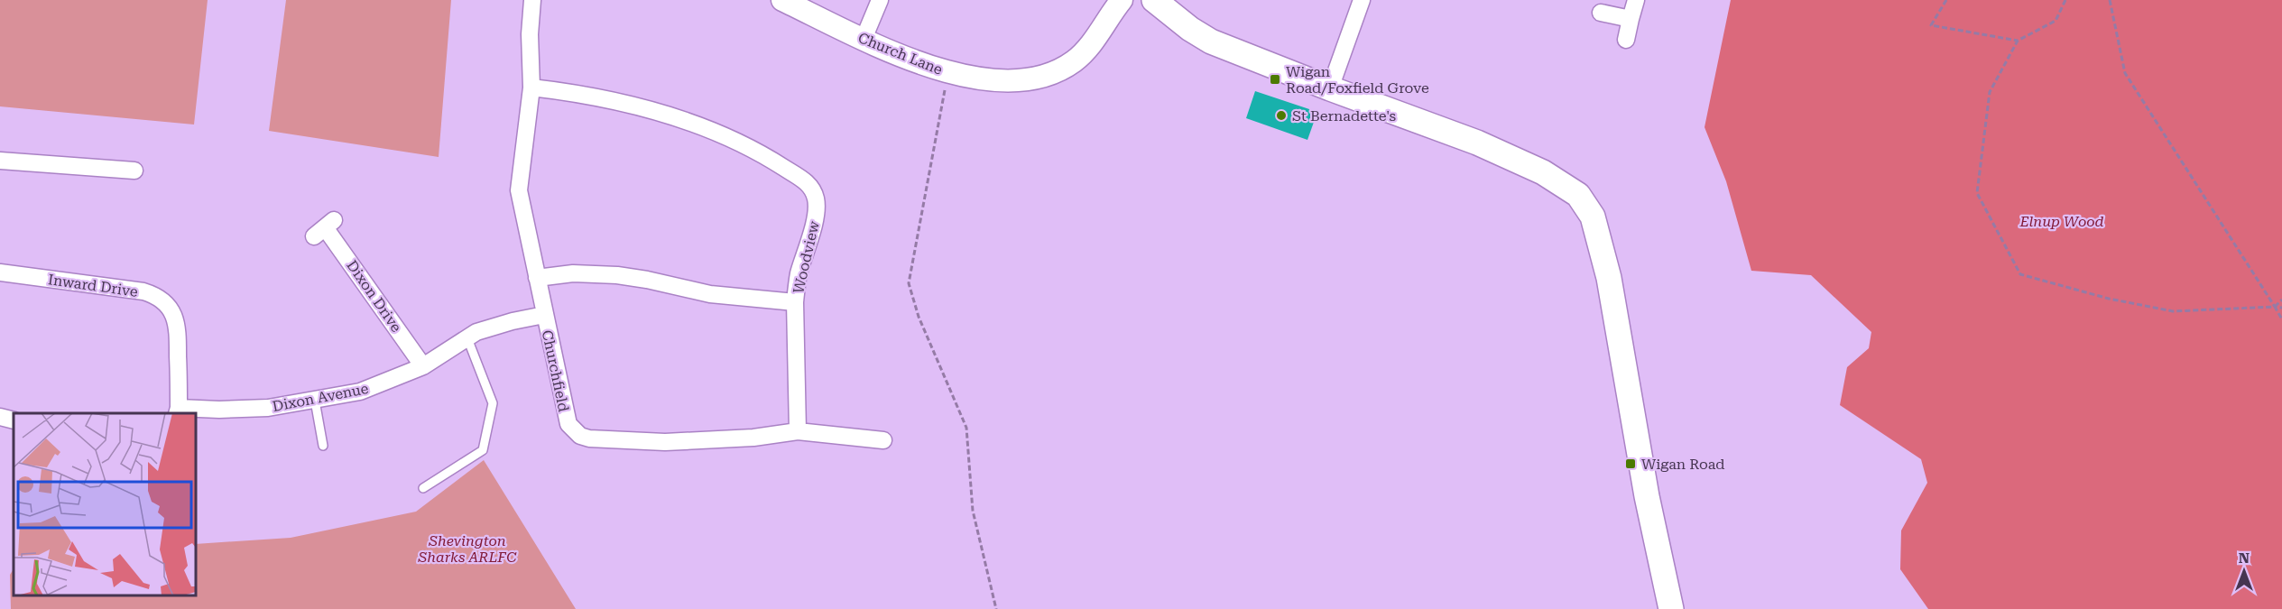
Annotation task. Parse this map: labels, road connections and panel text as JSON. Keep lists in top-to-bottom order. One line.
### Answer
{"streets":{"street":["Church Lane","Woodview","Inward Drive","Dixon Drive","Churchfield","Dixon Avenue"]},"crossings":[["Woodview","Churchfield"],["Inward Drive","Dixon Avenue"],["Dixon Drive","Dixon Avenue"],["Churchfield","Dixon Avenue"]],"parks":["Elnup Wood","Shevington Sharks ARLFC"],"places":{"transit":["Wigan Road/Foxfield Grove","Wigan Road"],"other":["St Bernadette's"]},"north":"top"}
